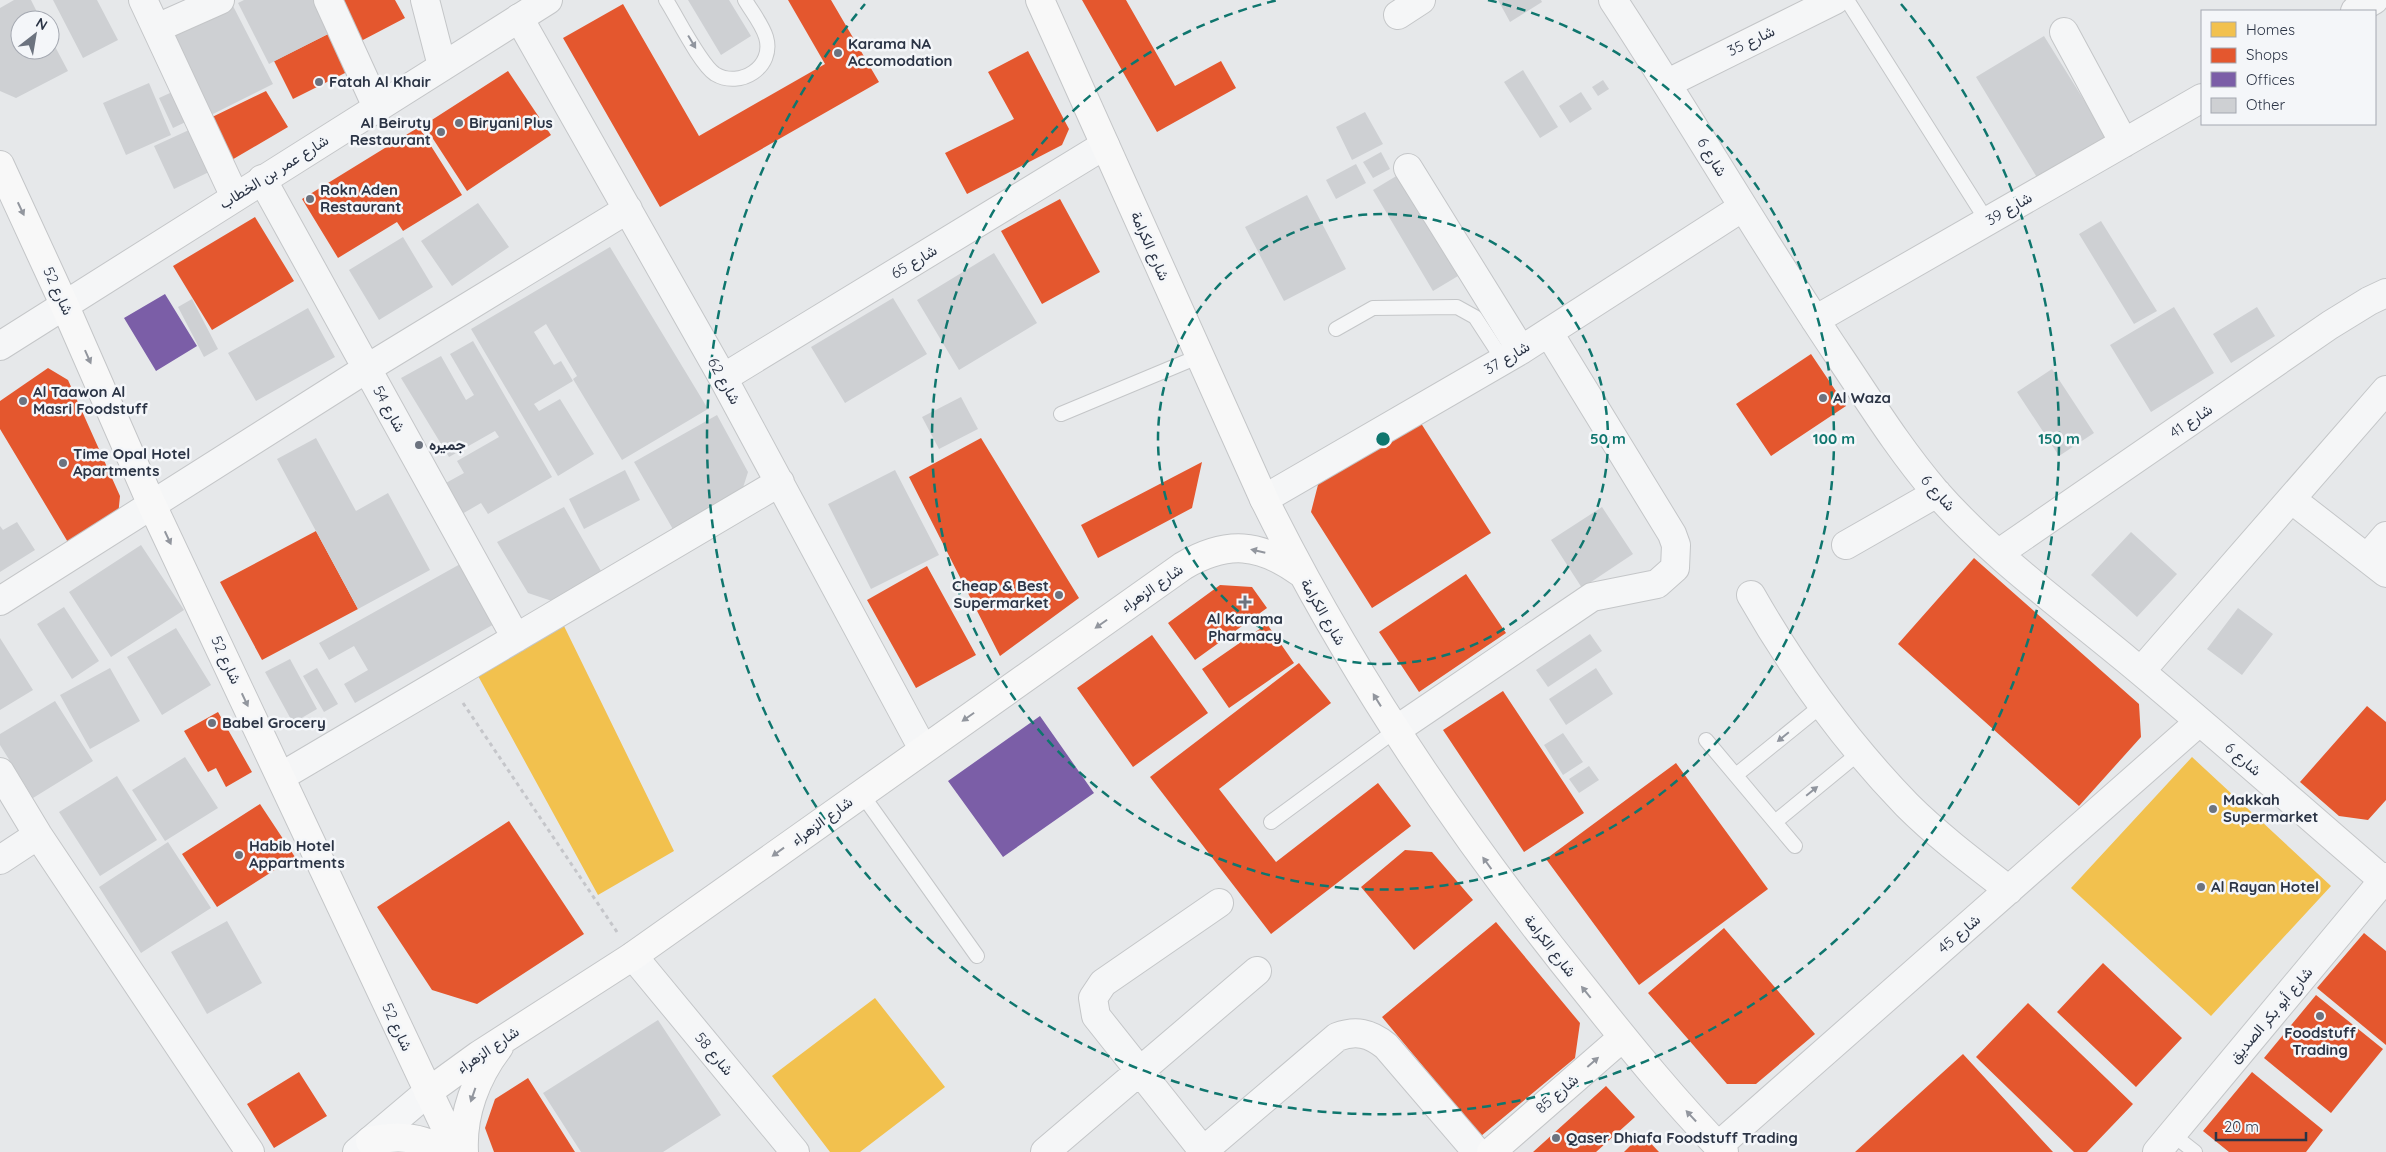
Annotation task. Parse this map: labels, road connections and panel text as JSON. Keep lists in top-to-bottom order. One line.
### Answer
{"streets":{"main road":["شارع الكرامة","شارع 52","شارع الزهراء","شارع 85"],"street":["شارع 35","شارع 6","شارع عمر بن الخطاب","شارع 39","شارع 65","شارع 37","شارع 62","شارع 54","شارع 41","شارع 45","شارع أبو بكر الصديق","شارع 58"]},"crossings":[["شارع 35","شارع 6"],["شارع 6","شارع 39"],["شارع 6","شارع 37"],["شارع 6","شارع 41"],["شارع 6","شارع 45"],["شارع 6","شارع أبو بكر الصديق"],["شارع عمر بن الخطاب","شارع 52"],["شارع عمر بن الخطاب","شارع 62"],["شارع عمر بن الخطاب","شارع 54"],["شارع الكرامة","شارع 65"],["شارع الكرامة","شارع 37"],["شارع الكرامة","شارع الزهراء"],["شارع الكرامة","شارع 45"],["شارع الكرامة","شارع 85"],["شارع 65","شارع 62"],["شارع 52","شارع الزهراء"],["شارع 62","شارع الزهراء"],["شارع الزهراء","شارع 58"]],"one_way":["شارع الكرامة","شارع 52","شارع الزهراء","شارع 85"],"places":{"other":["Karama NA Accomodation","Fatah Al Khair","Biryani Plus","Al Beiruty Restaurant","Rokn Aden Restaurant","Al Waza","Al Taawon Al Masri Foodstuff","جميره","Time Opal Hotel Apartments","Cheap & Best Supermarket","Babel Grocery","Makkah Supermarket","Habib Hotel Appartments","Al Rayan Hotel","Foodstuff Trading","Qaser Dhiafa Foodstuff Trading"],"health":["Al Karama Pharmacy"]},"legend":["Homes","Shops","Offices","Other"],"scale_bar":"20 m","north":"top right","rings":["50 m","100 m","150 m"]}
